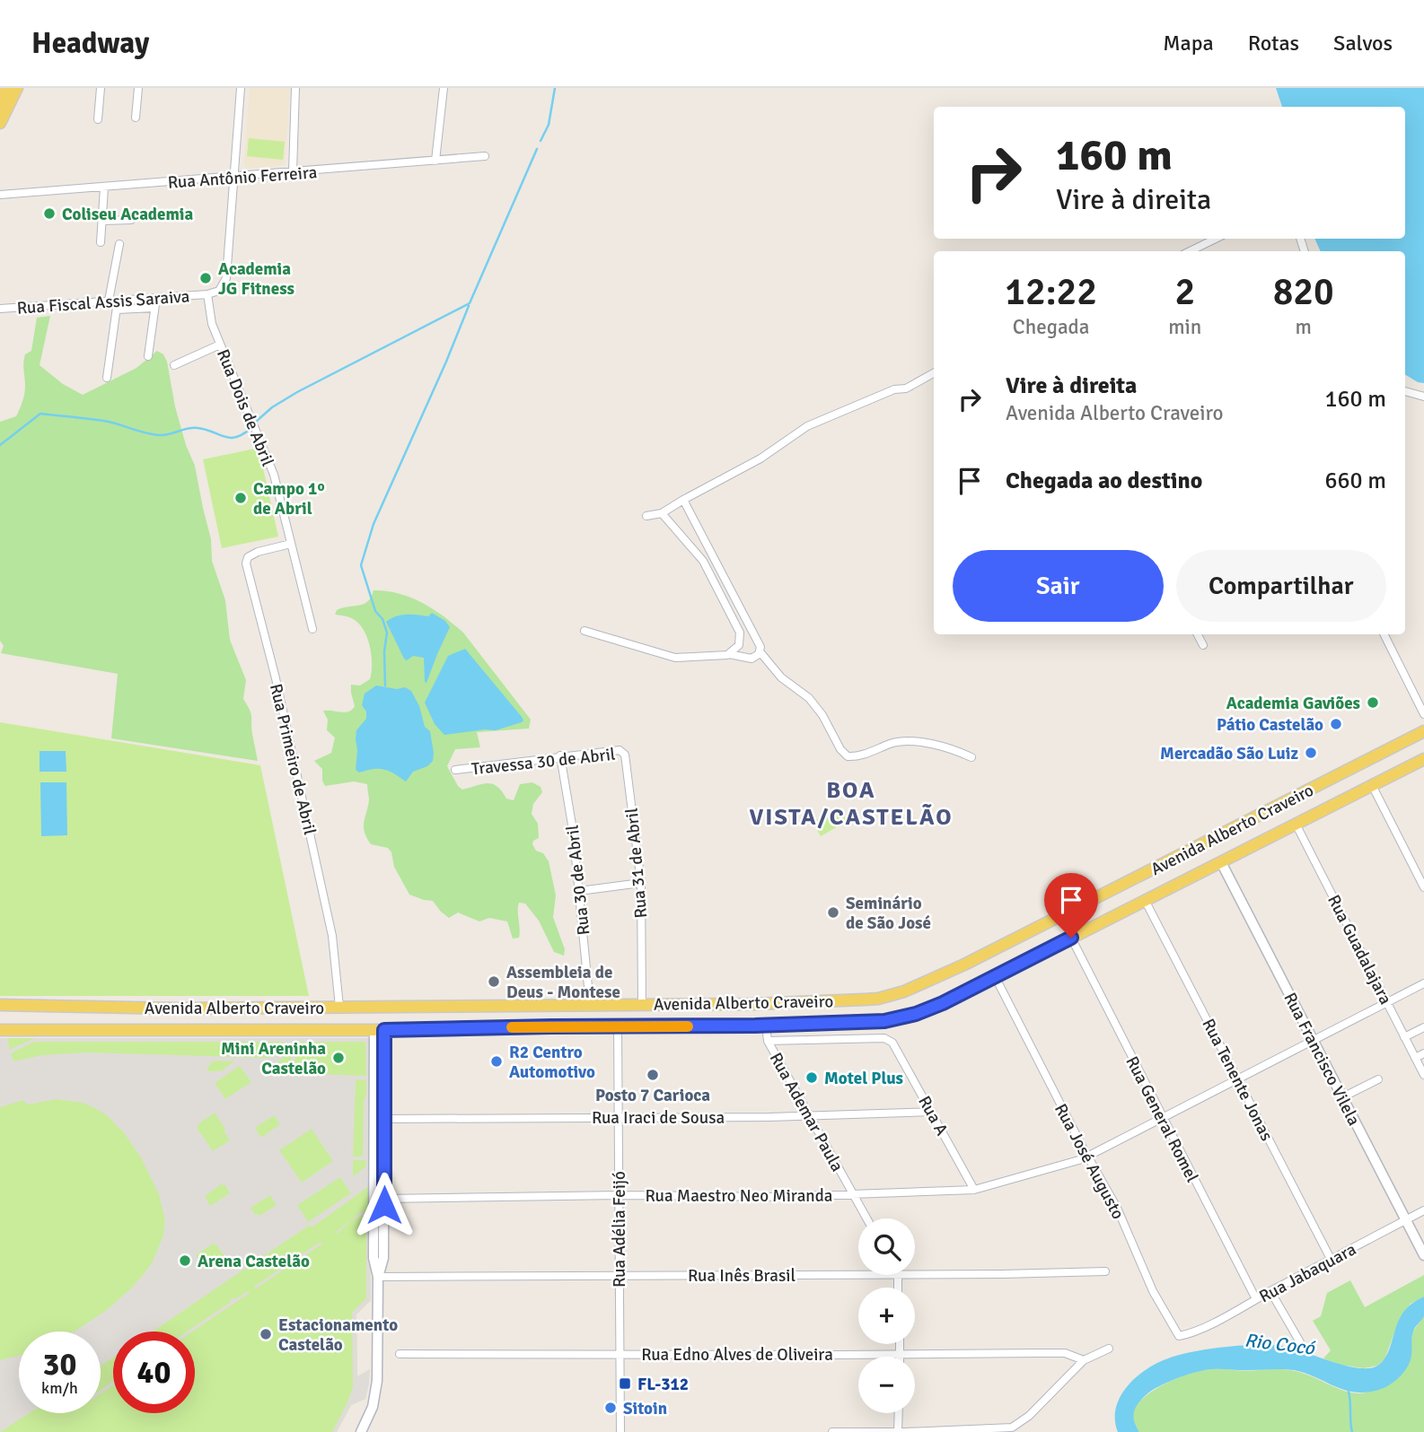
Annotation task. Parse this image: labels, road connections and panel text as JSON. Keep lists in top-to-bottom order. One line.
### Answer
{"streets":{"main road":["Avenida Alberto Craveiro"],"street":["Rua Antônio Ferreira","Rua Fiscal Assis Saraiva","Rua Dois de Abril","Rua Primeiro de Abril","Travessa 30 de Abril","Rua 31 de Abril","Rua 30 de Abril","Rua Guadalajara","Rua Francisco Vilela","Rua Tenente Jonas","Rua Ademar Paula","Rua A","Rua Iraci de Sousa","Rua General Romel","Rua José Augusto","Rua Maestro Neo Miranda","Rua Adélia Feijó","Rua Jabaquara","Rua Inês Brasil","Rua Edno Alves de Oliveira"]},"crossings":[["Rua Fiscal Assis Saraiva","Rua Dois de Abril"],["Rua Dois de Abril","Rua Primeiro de Abril"],["Rua Primeiro de Abril","Avenida Alberto Craveiro"],["Travessa 30 de Abril","Rua 31 de Abril"],["Travessa 30 de Abril","Rua 30 de Abril"],["Avenida Alberto Craveiro","Rua 31 de Abril"],["Avenida Alberto Craveiro","Rua 30 de Abril"],["Avenida Alberto Craveiro","Rua Guadalajara"],["Avenida Alberto Craveiro","Rua Francisco Vilela"],["Avenida Alberto Craveiro","Rua Tenente Jonas"],["Avenida Alberto Craveiro","Rua Ademar Paula"],["Avenida Alberto Craveiro","Rua General Romel"],["Avenida Alberto Craveiro","Rua José Augusto"],["Avenida Alberto Craveiro","Rua Adélia Feijó"],["Rua Guadalajara","Rua Maestro Neo Miranda"],["Rua Francisco Vilela","Rua Maestro Neo Miranda"],["Rua Francisco Vilela","Rua Jabaquara"],["Rua Tenente Jonas","Rua Maestro Neo Miranda"],["Rua Tenente Jonas","Rua Jabaquara"],["Rua Ademar Paula","Rua A"],["Rua Ademar Paula","Rua Iraci de Sousa"],["Rua Ademar Paula","Rua Maestro Neo Miranda"],["Rua A","Rua Iraci de Sousa"],["Rua A","Rua Maestro Neo Miranda"],["Rua Iraci de Sousa","Rua Adélia Feijó"],["Rua General Romel","Rua Maestro Neo Miranda"],["Rua General Romel","Rua Jabaquara"],["Rua José Augusto","Rua Maestro Neo Miranda"],["Rua José Augusto","Rua Jabaquara"],["Rua Maestro Neo Miranda","Rua Adélia Feijó"],["Rua Adélia Feijó","Rua Inês Brasil"],["Rua Adélia Feijó","Rua Edno Alves de Oliveira"]],"districts":["BOA VISTA/CASTELÃO"],"water":["Rio Cocó"],"places":{"other":["Coliseu Academia","Academia JG Fitness","Campo 1º de Abril","Academia Gaviões","Pátio Castelão","Mercadão São Luiz","Seminário de São José","Assembleia de Deus - Montese","Mini Areninha Castelão","R2 Centro Automotivo","Posto 7 Carioca","Motel Plus","Arena Castelão","Estacionamento Castelão","Sitoin"],"transit":["FL-312"]},"page":{"header":"Headway","nav":["Mapa","Rotas","Salvos"],"turn":["160 m","Vire à direita"],"eta":["12:22","Chegada","2","min","820","m"],"list":[{"name":"Vire à direita","note":"Avenida Alberto Craveiro","value":"160 m"},{"name":"Chegada ao destino","value":"660 m"}],"buttons":["Sair","Compartilhar"],"map_buttons":["+","−"],"speed":"30 km/h","limit":"40"}}
